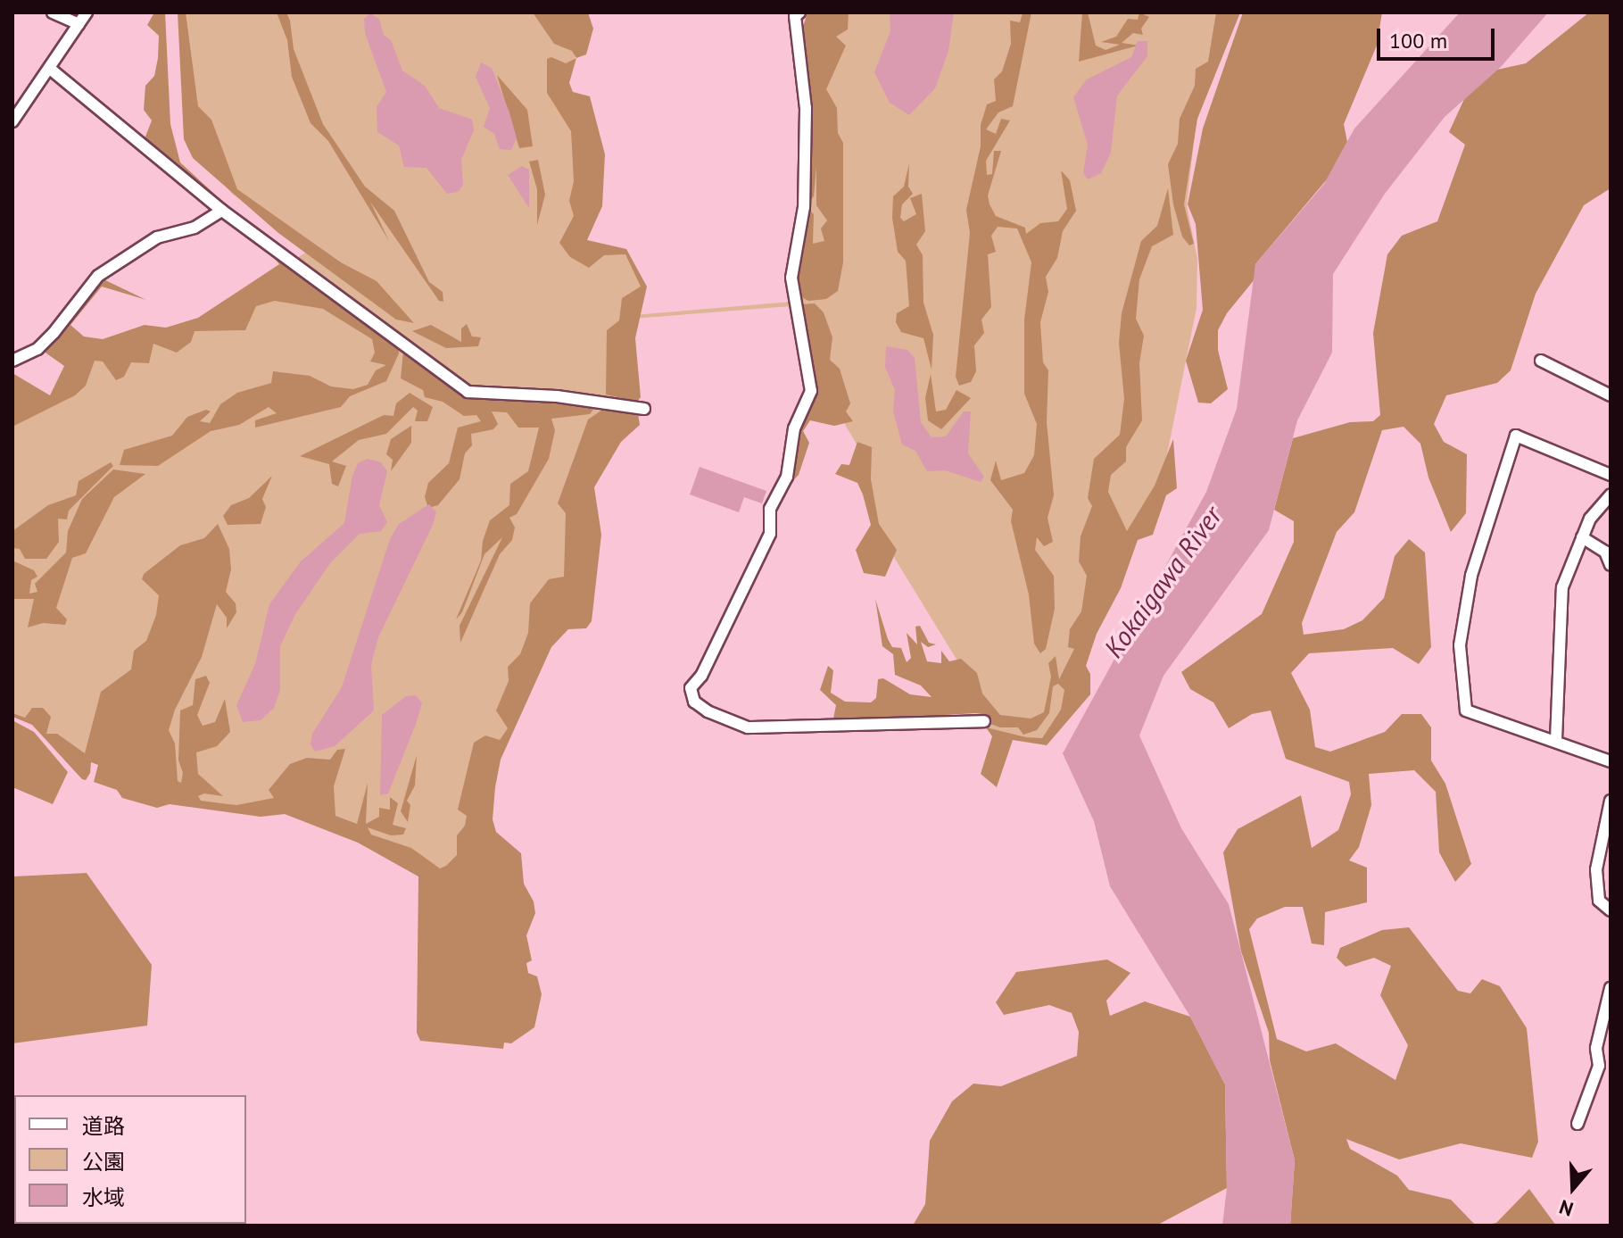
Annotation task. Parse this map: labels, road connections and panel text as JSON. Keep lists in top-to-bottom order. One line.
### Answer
{"water":["Kokaigawa River"],"legend":["道路","公園","水域"],"scale_bar":"100 m","north":"bottom"}
